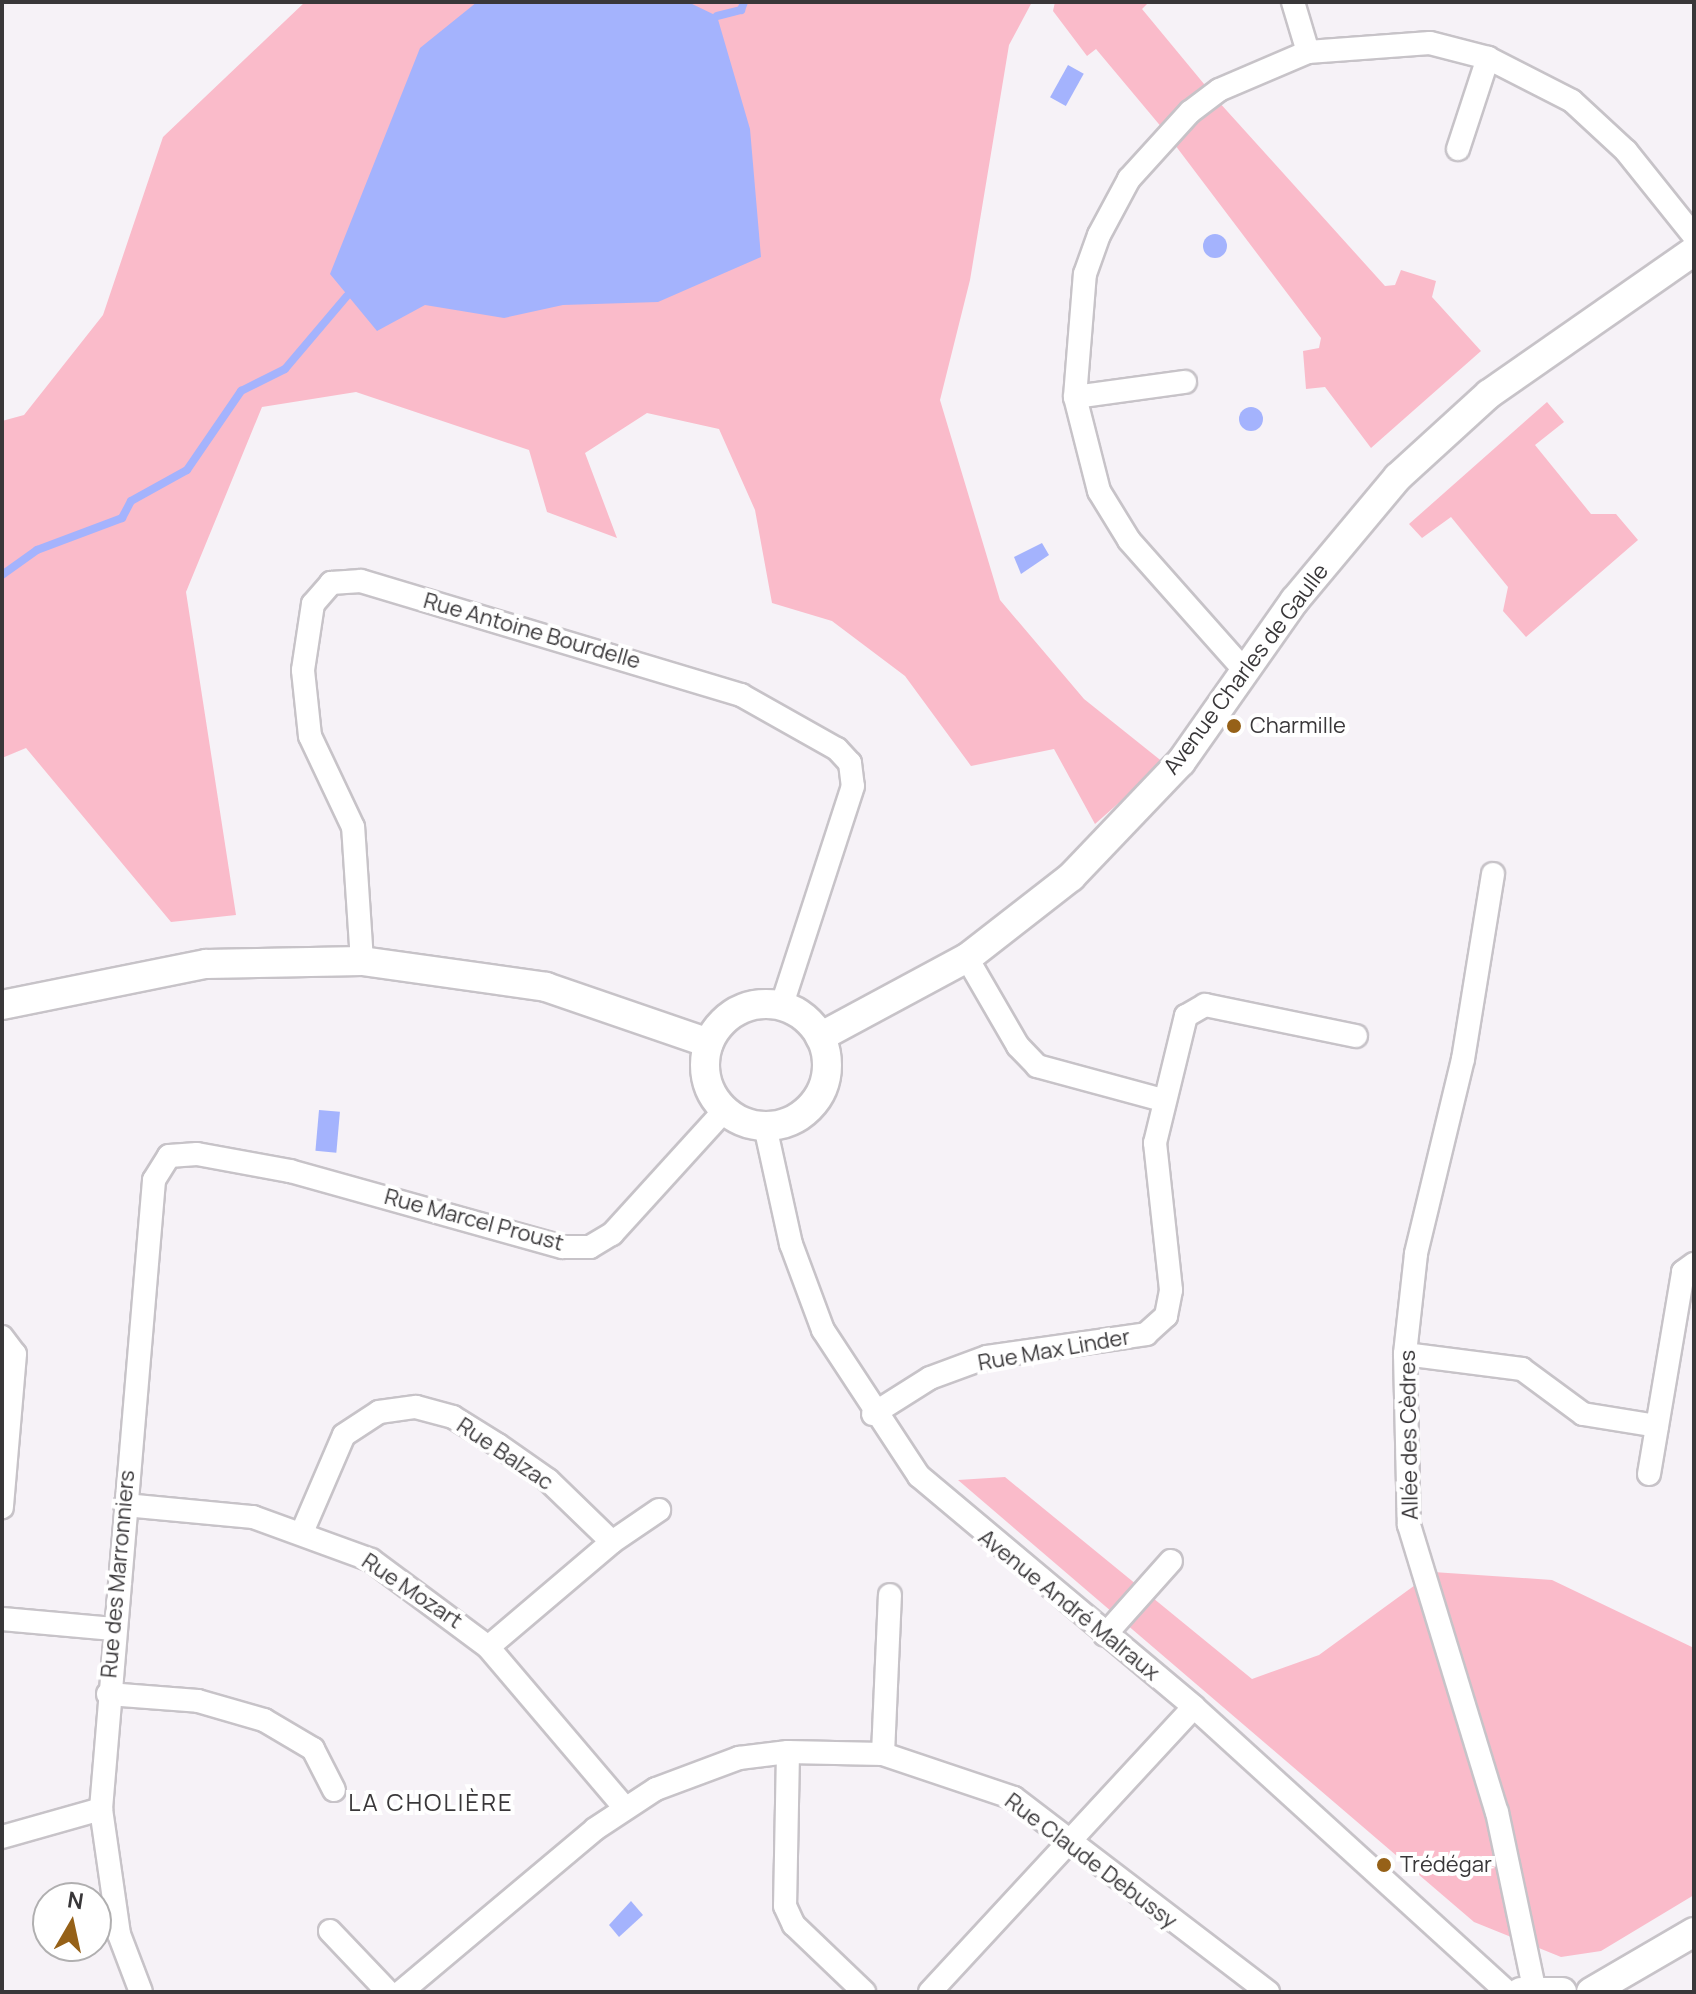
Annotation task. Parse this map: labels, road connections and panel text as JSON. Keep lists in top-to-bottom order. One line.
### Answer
{"streets":{"street":["Rue Antoine Bourdelle","Avenue Charles de Gaulle","Rue Marcel Proust","Rue Max Linder","Allée des Cèdres","Rue Balzac","Rue des Marronniers","Rue Mozart","Avenue André Malraux","Rue Claude Debussy"]},"crossings":[["Rue Antoine Bourdelle","Avenue Charles de Gaulle"],["Rue Antoine Bourdelle","Rue Marcel Proust"],["Rue Antoine Bourdelle","Avenue André Malraux"],["Avenue Charles de Gaulle","Rue Marcel Proust"],["Avenue Charles de Gaulle","Avenue André Malraux"],["Rue Marcel Proust","Rue des Marronniers"],["Rue Marcel Proust","Avenue André Malraux"],["Rue Max Linder","Avenue André Malraux"],["Allée des Cèdres","Avenue André Malraux"],["Rue Balzac","Rue Mozart"],["Rue des Marronniers","Rue Mozart"],["Rue Mozart","Rue Claude Debussy"]],"districts":["LA CHOLIÈRE"],"places":["Charmille","Trédégar"],"north":"top"}
